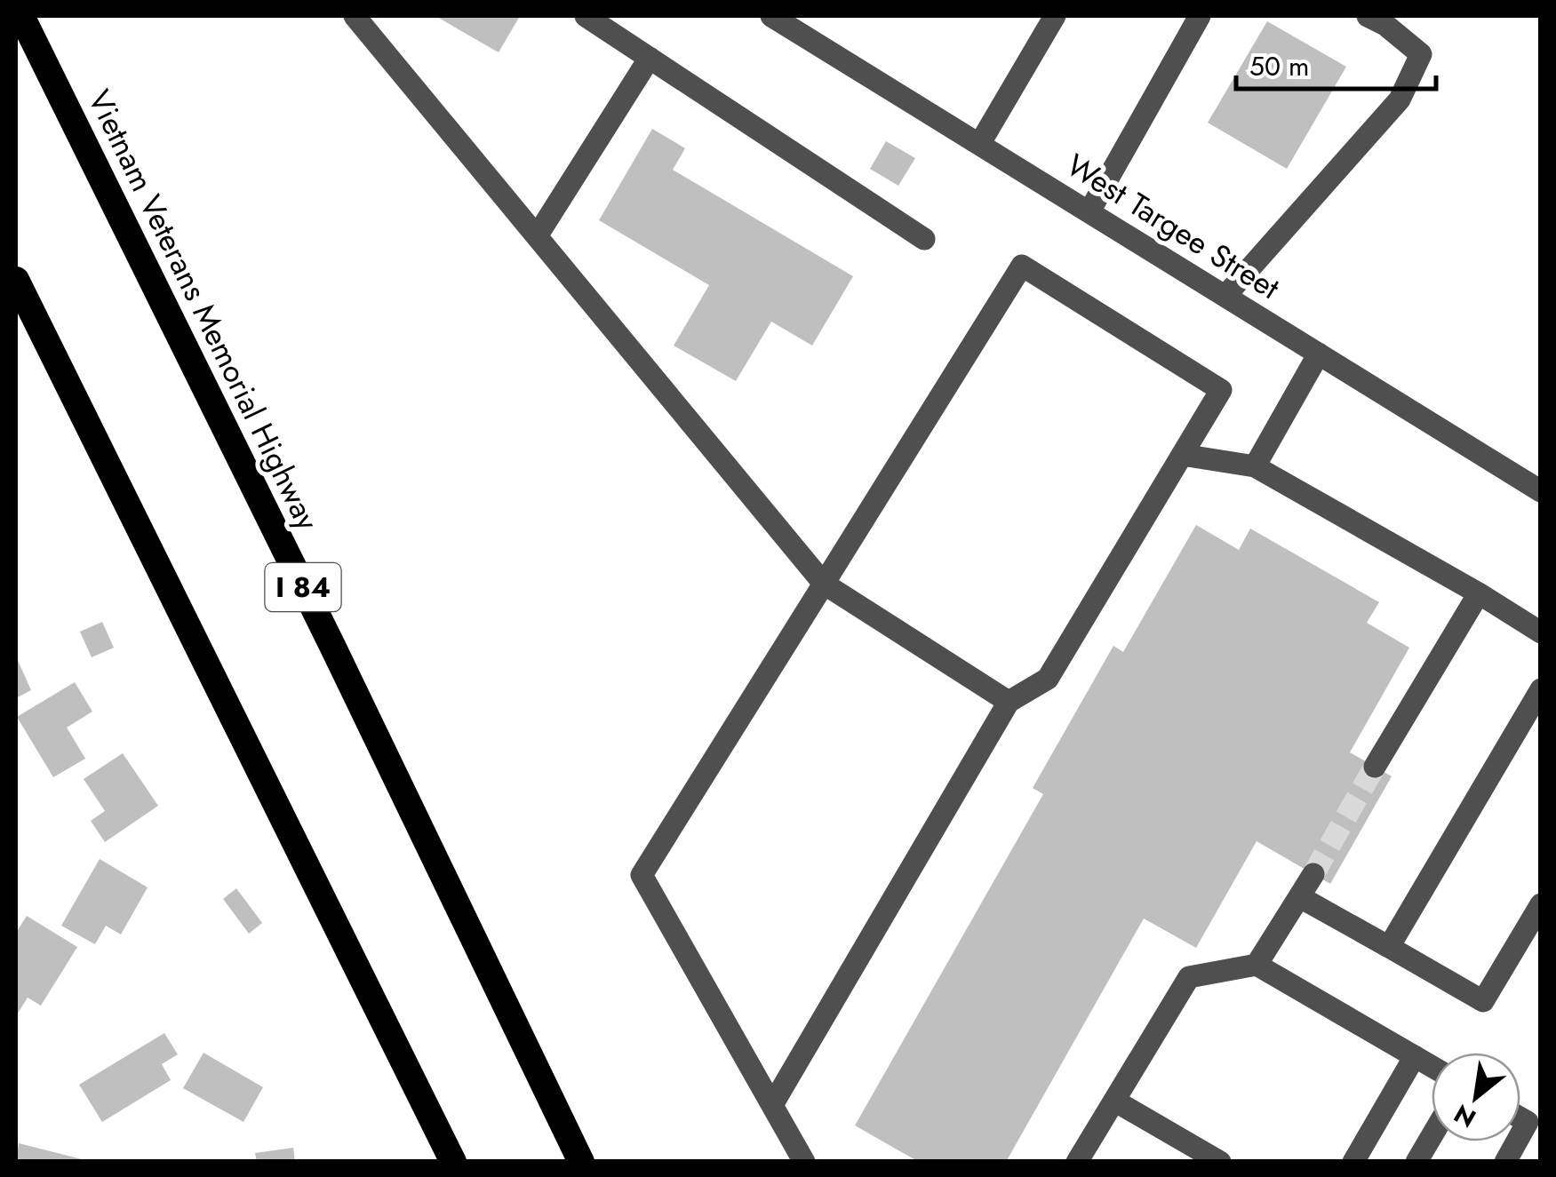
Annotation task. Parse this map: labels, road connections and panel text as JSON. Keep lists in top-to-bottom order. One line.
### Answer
{"streets":{"highway":["Vietnam Veterans Memorial Highway","I 84"],"street":["West Targee Street"]},"scale_bar":"50 m","north":"bottom left"}
